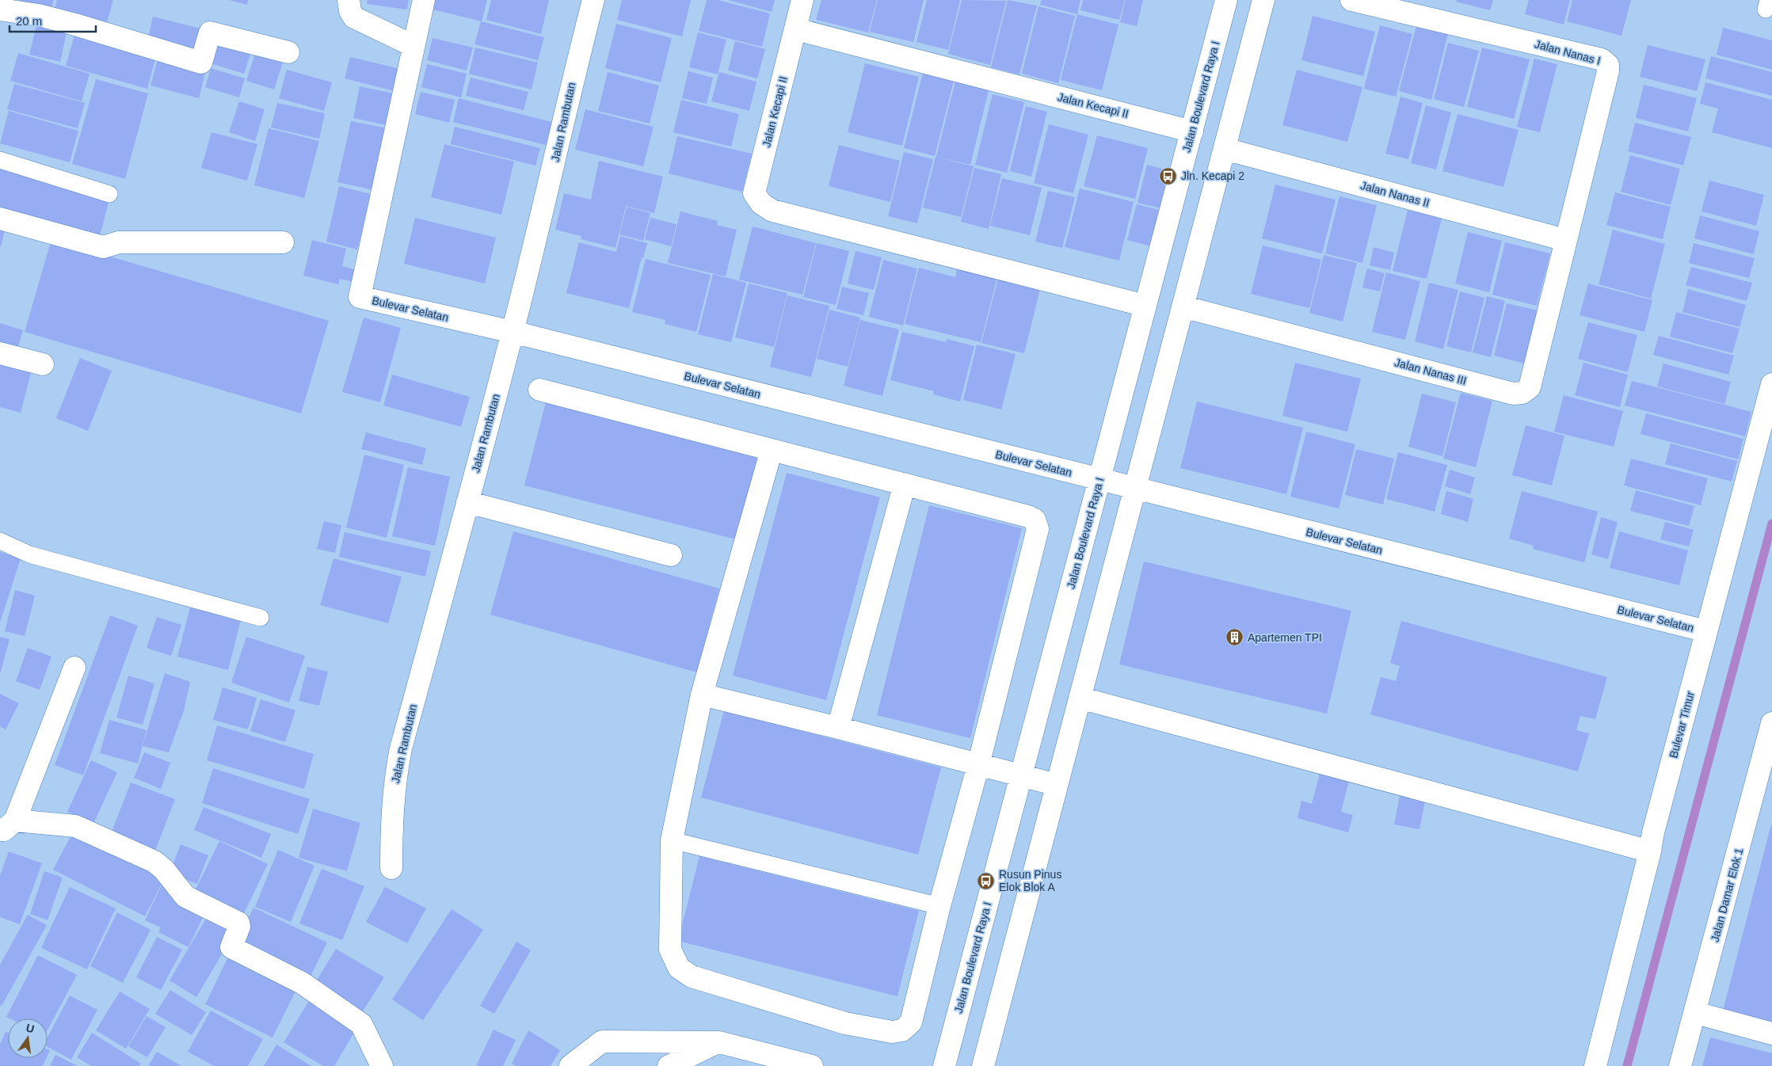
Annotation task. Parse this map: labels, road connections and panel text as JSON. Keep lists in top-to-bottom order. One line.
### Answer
{"streets":{"street":["Jalan Nanas I","Jalan Boulevard Raya I","Jalan Kecapi II","Jalan Rambutan","Jalan Nanas II","Bulevar Selatan","Jalan Nanas III","Bulevar Timur","Jalan Damar Elok 1"]},"crossings":[["Jalan Nanas I","Jalan Nanas II"],["Jalan Nanas I","Jalan Nanas III"],["Jalan Boulevard Raya I","Jalan Kecapi II"],["Jalan Boulevard Raya I","Bulevar Selatan"],["Jalan Rambutan","Bulevar Selatan"],["Jalan Nanas II","Jalan Nanas III"],["Bulevar Selatan","Bulevar Timur"]],"places":{"bus stop":["Jln. Kecapi 2","Rusun Pinus Elok Blok A"],"building":["Apartemen TPI"]},"scale_bar":"20 m","north":"top"}
